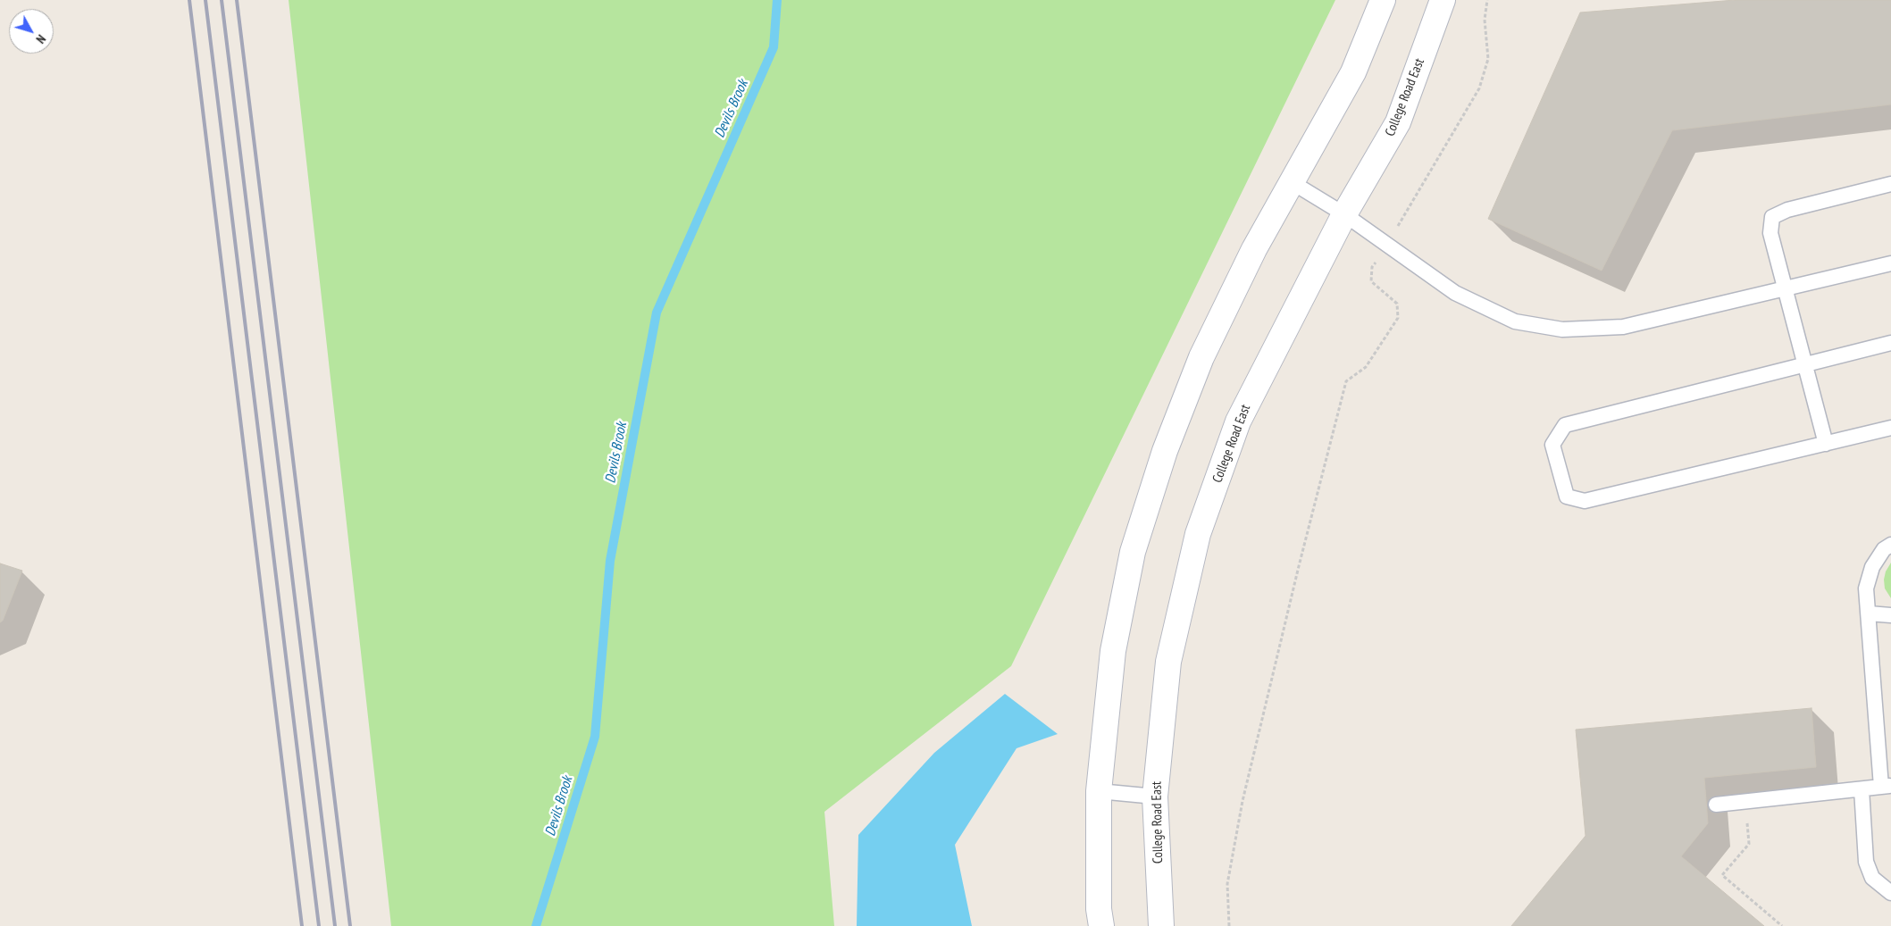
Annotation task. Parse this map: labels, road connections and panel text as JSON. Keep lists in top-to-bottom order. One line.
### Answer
{"streets":{"street":["College Road East"]},"water":["Devils Brook"],"north":"bottom right"}
